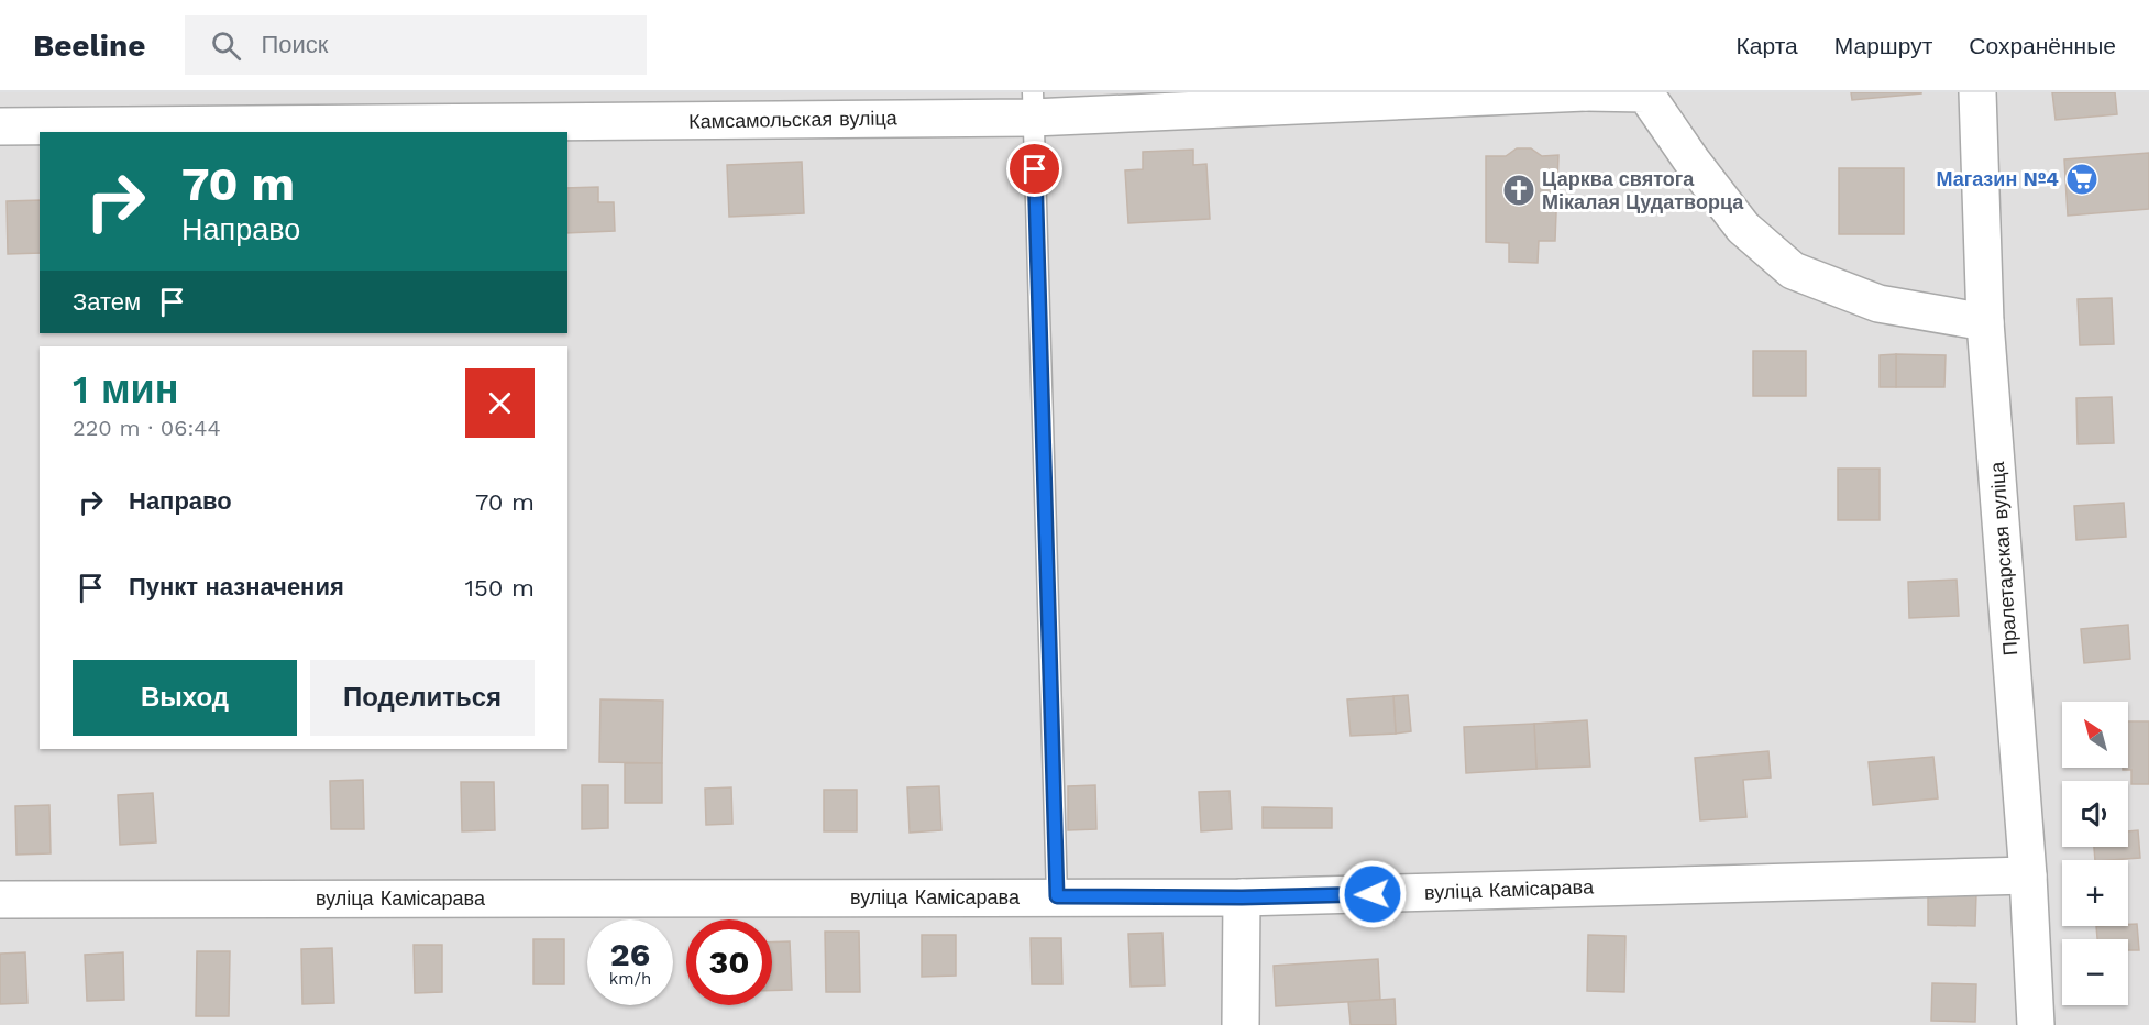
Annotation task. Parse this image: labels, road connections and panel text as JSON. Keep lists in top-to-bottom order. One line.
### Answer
{"streets":{"street":["Камсамольская вуліца","Пралетарская вуліца","вуліца Камісарава"]},"crossings":[["Камсамольская вуліца","Пралетарская вуліца"],["Пралетарская вуліца","вуліца Камісарава"]],"places":{"supermarket":["Магазин №4"],"church":["Царква святога Мікалая Цудатворца"]},"north":"top left","page":{"header":"Beeline","search":"Поиск","nav":["Карта","Маршрут","Сохранённые"],"turn":["70 m","Направо"],"then":"Затем","heading":["1 мин","220 m · 06:44"],"list":[{"name":"Направо","value":"70 m"},{"name":"Пункт назначения","value":"150 m"}],"buttons":["Выход","Поделиться"],"map_buttons":["+","−"],"speed":"26 km/h","limit":"30"}}
